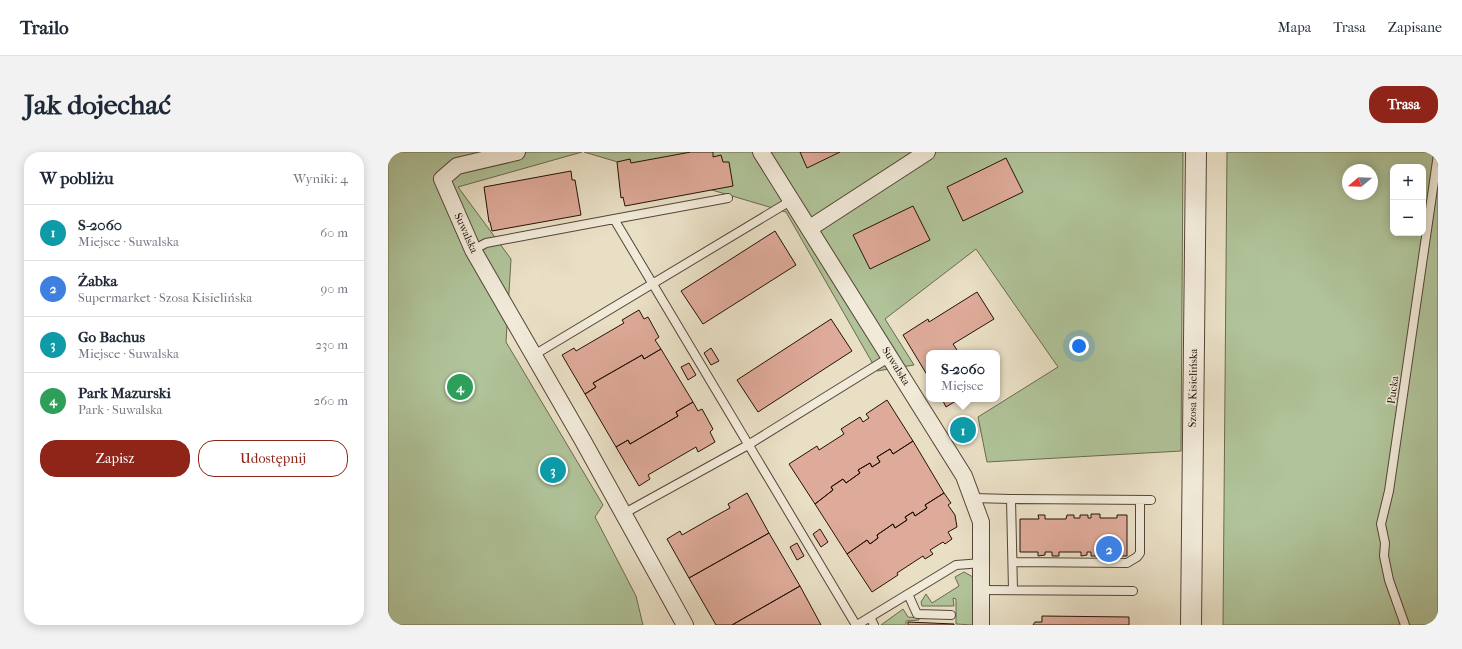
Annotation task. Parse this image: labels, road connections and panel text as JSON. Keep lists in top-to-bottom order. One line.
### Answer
{"streets":{"street":["Suwalska","Szosa Kisielińska"],"lane":["Pucka"]},"north":"left","page":{"header":"Trailo","nav":["Mapa","Trasa","Zapisane"],"buttons":["Trasa",["Zapisz","Udostępnij"]],"title":"Jak dojechać","heading":["W pobliżu","Wyniki: 4"],"map_buttons":["+","−"],"list":[{"mark":"1","name":"S-2060","note":"Miejsce · Suwalska","value":"60 m"},{"mark":"2","name":"Żabka","note":"Supermarket · Szosa Kisielińska","value":"90 m"},{"mark":"3","name":"Go Bachus","note":"Miejsce · Suwalska","value":"230 m"},{"mark":"4","name":"Park Mazurski","note":"Park · Suwalska","value":"260 m"}],"popup":["S-2060","Miejsce"],"pins":["4","1","3","2"]}}
